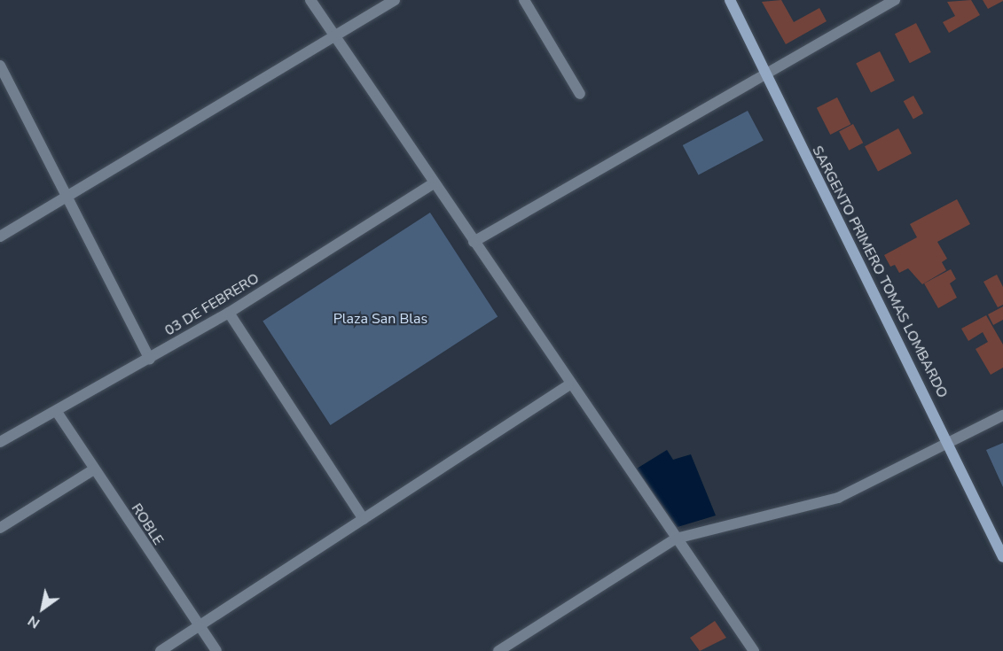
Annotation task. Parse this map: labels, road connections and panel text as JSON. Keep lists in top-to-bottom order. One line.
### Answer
{"streets":{"street":["SARGENTO PRIMERO TOMAS LOMBARDO","03 DE FEBRERO","ROBLE"]},"crossings":[["03 DE FEBRERO","ROBLE"]],"parks":["Plaza San Blas"],"north":"bottom left"}
